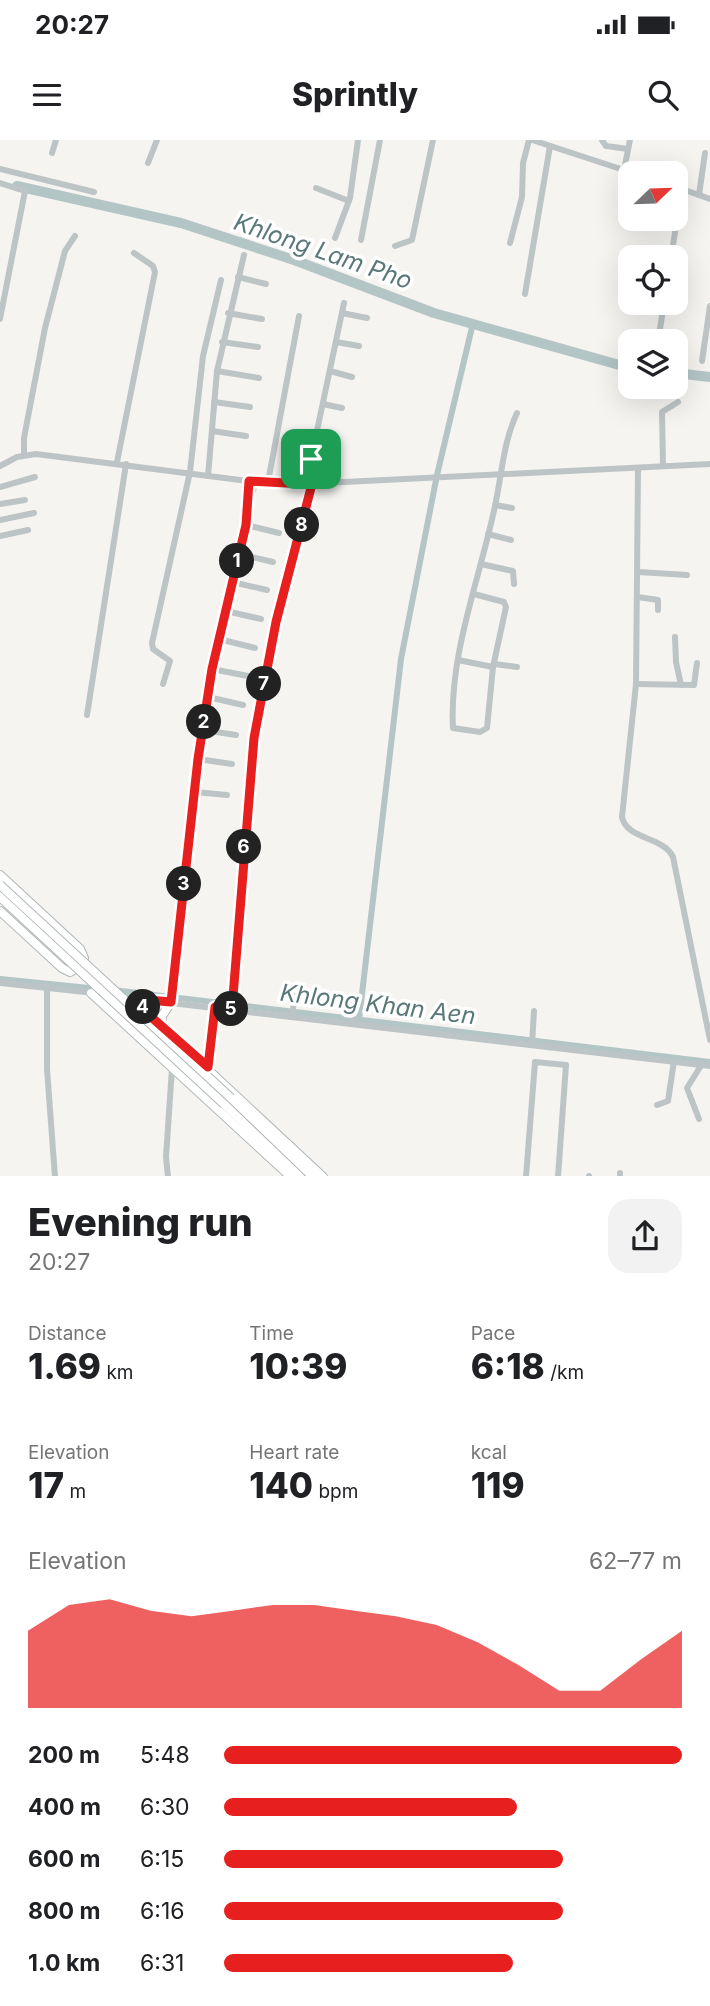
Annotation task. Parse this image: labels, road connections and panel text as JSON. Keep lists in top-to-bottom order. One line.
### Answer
{"water":["Khlong Lam Pho","Khlong Khan Aen"],"north":"top right","page":{"status":"20:27","header":"Sprintly","pins":["8","1","7","2","6","3","4","5"],"heading":["Evening run","20:27"],"stats":[["Distance","1.69 km"],["Time","10:39"],["Pace","6:18 /km"],["Elevation","17 m"],["Heart rate","140 bpm"],["kcal","119"]],"chart":["Elevation","62–77 m"],"list":[{"name":"200 m","note":"5:48"},{"name":"400 m","note":"6:30"},{"name":"600 m","note":"6:15"},{"name":"800 m","note":"6:16"},{"name":"1.0 km","note":"6:31"}]}}
